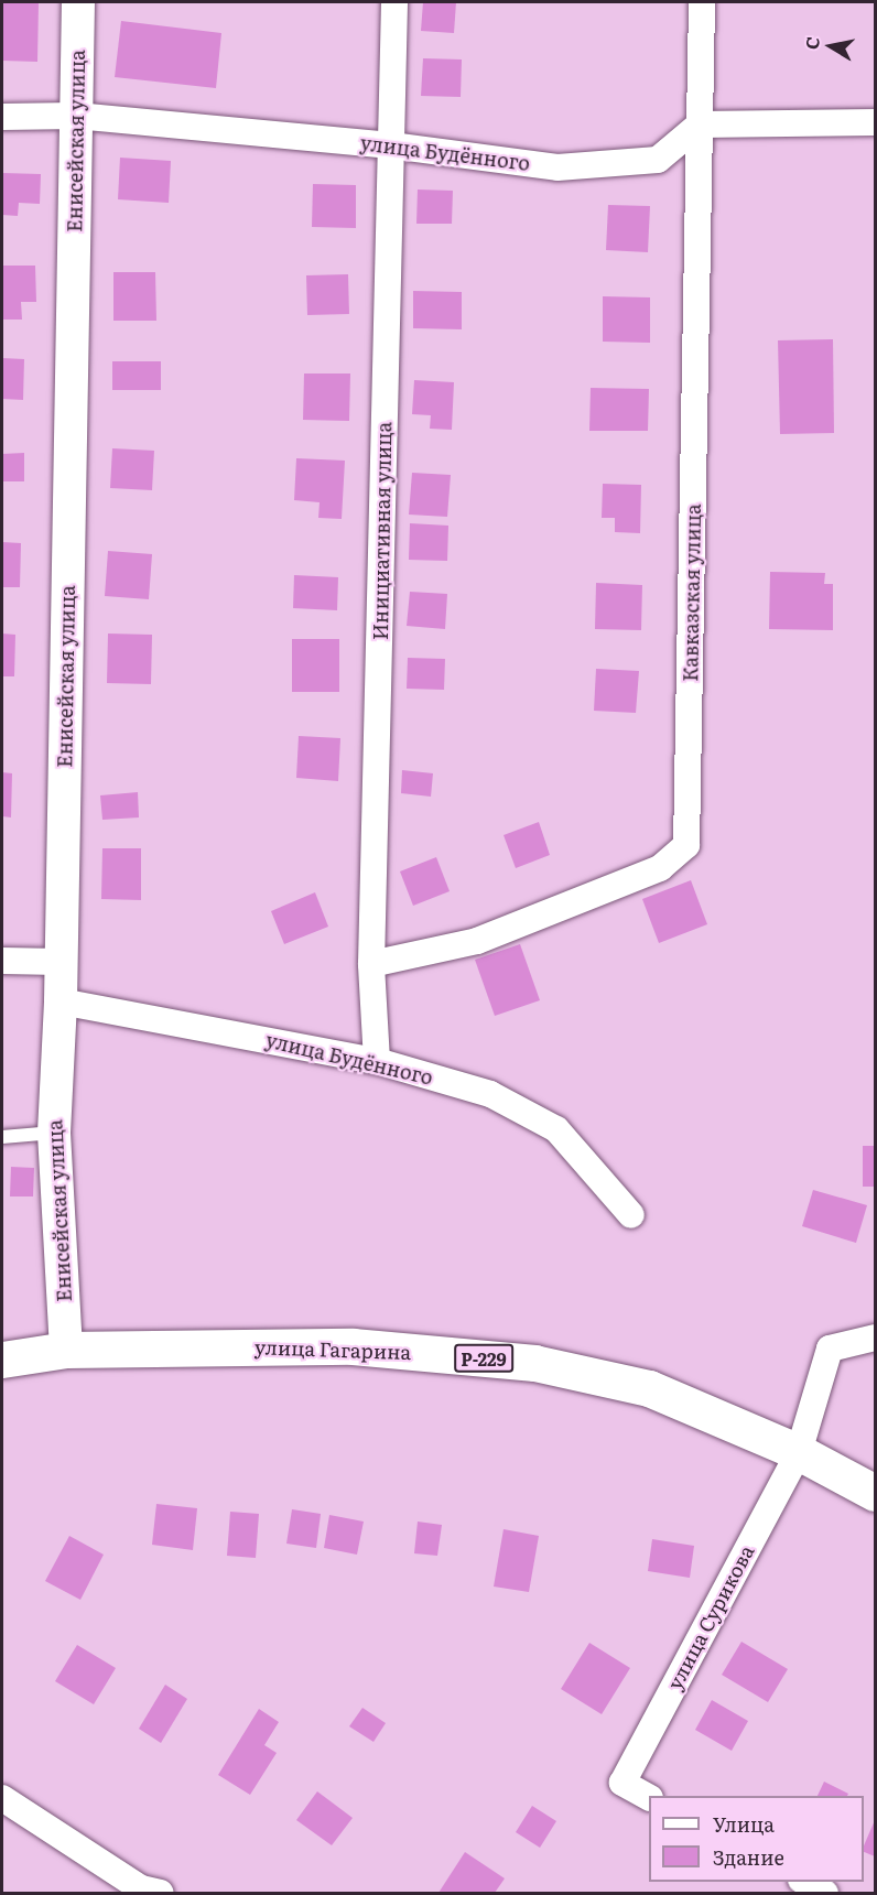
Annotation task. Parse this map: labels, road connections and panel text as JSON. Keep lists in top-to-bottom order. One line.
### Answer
{"streets":{"main road":["улица Гагарина","Р-229"],"street":["Енисейская улица","улица Будённого","Инициативная улица","Кавказская улица","улица Сурикова"]},"crossings":[["Енисейская улица","улица Будённого"],["Енисейская улица","улица Гагарина"],["улица Будённого","Инициативная улица"],["улица Будённого","Кавказская улица"],["Инициативная улица","Кавказская улица"],["улица Гагарина","улица Сурикова"]],"legend":["Улица","Здание"],"north":"left"}
